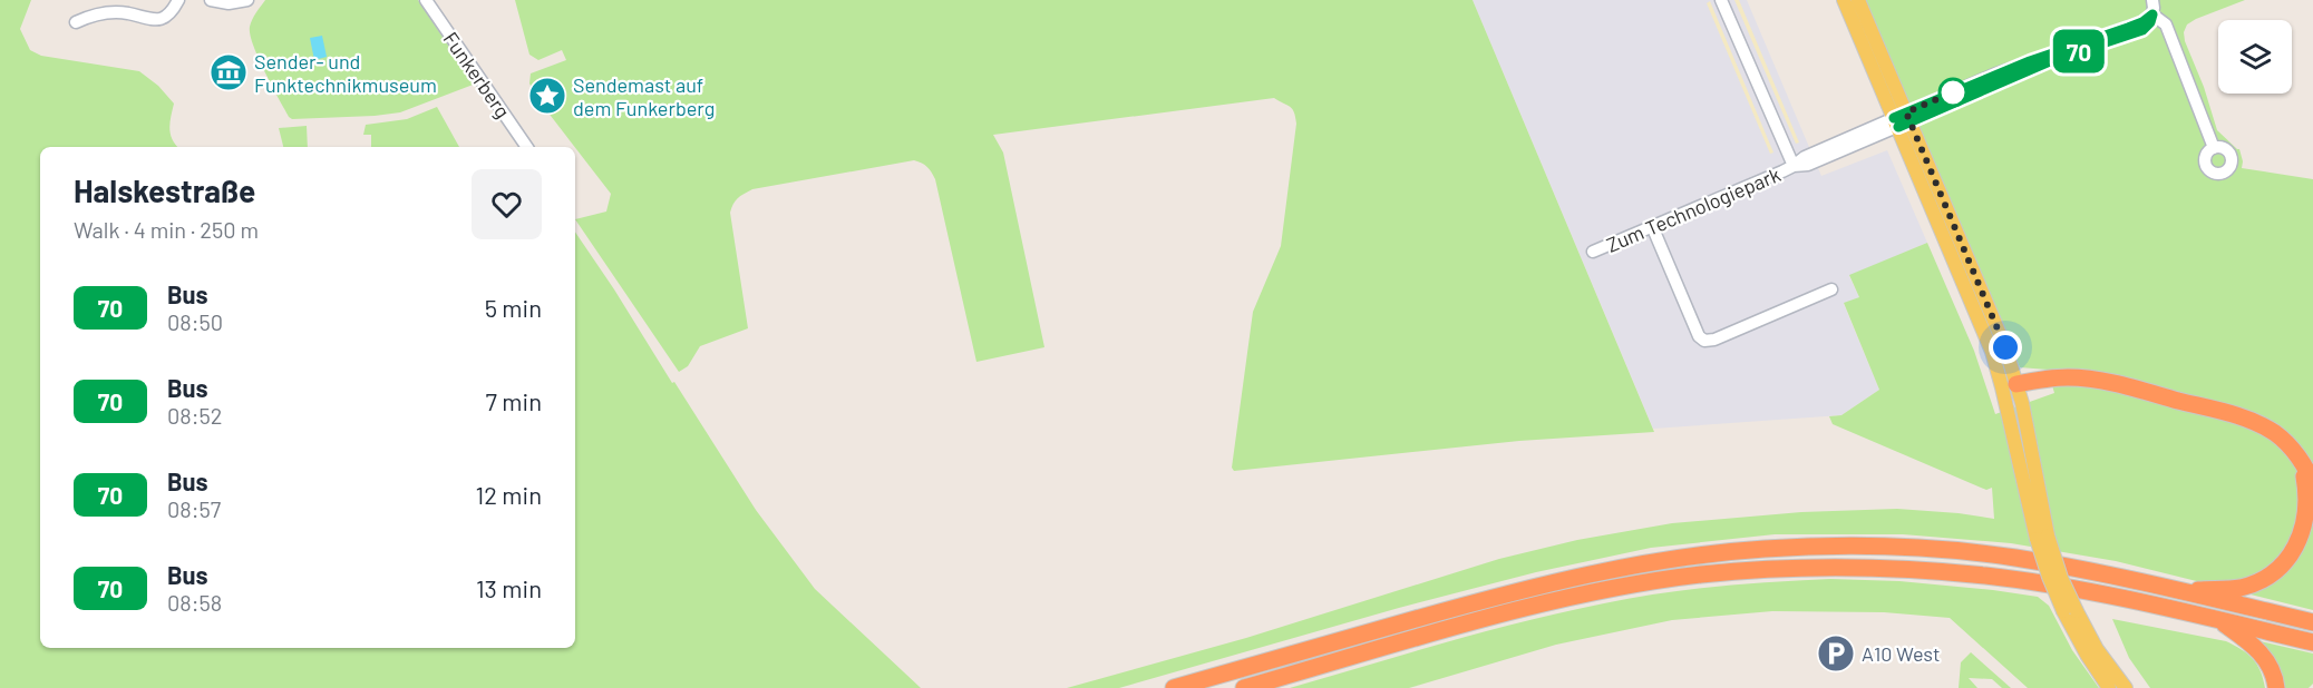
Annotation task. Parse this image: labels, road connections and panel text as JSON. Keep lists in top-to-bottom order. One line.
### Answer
{"streets":{"street":["Funkerberg","Zum Technologiepark"]},"places":{"museum":["Sender- und Funktechnikmuseum"],"place":["Sendemast auf dem Funkerberg"],"parking":["A10 West"]},"lines":["bus line 70"],"page":{"on_map":"70","heading":["Halskestraße","Walk · 4 min · 250 m"],"list":[{"mark":"70","name":"Bus","note":"08:50","value":"5 min"},{"mark":"70","name":"Bus","note":"08:52","value":"7 min"},{"mark":"70","name":"Bus","note":"08:57","value":"12 min"},{"mark":"70","name":"Bus","note":"08:58","value":"13 min"}]}}
